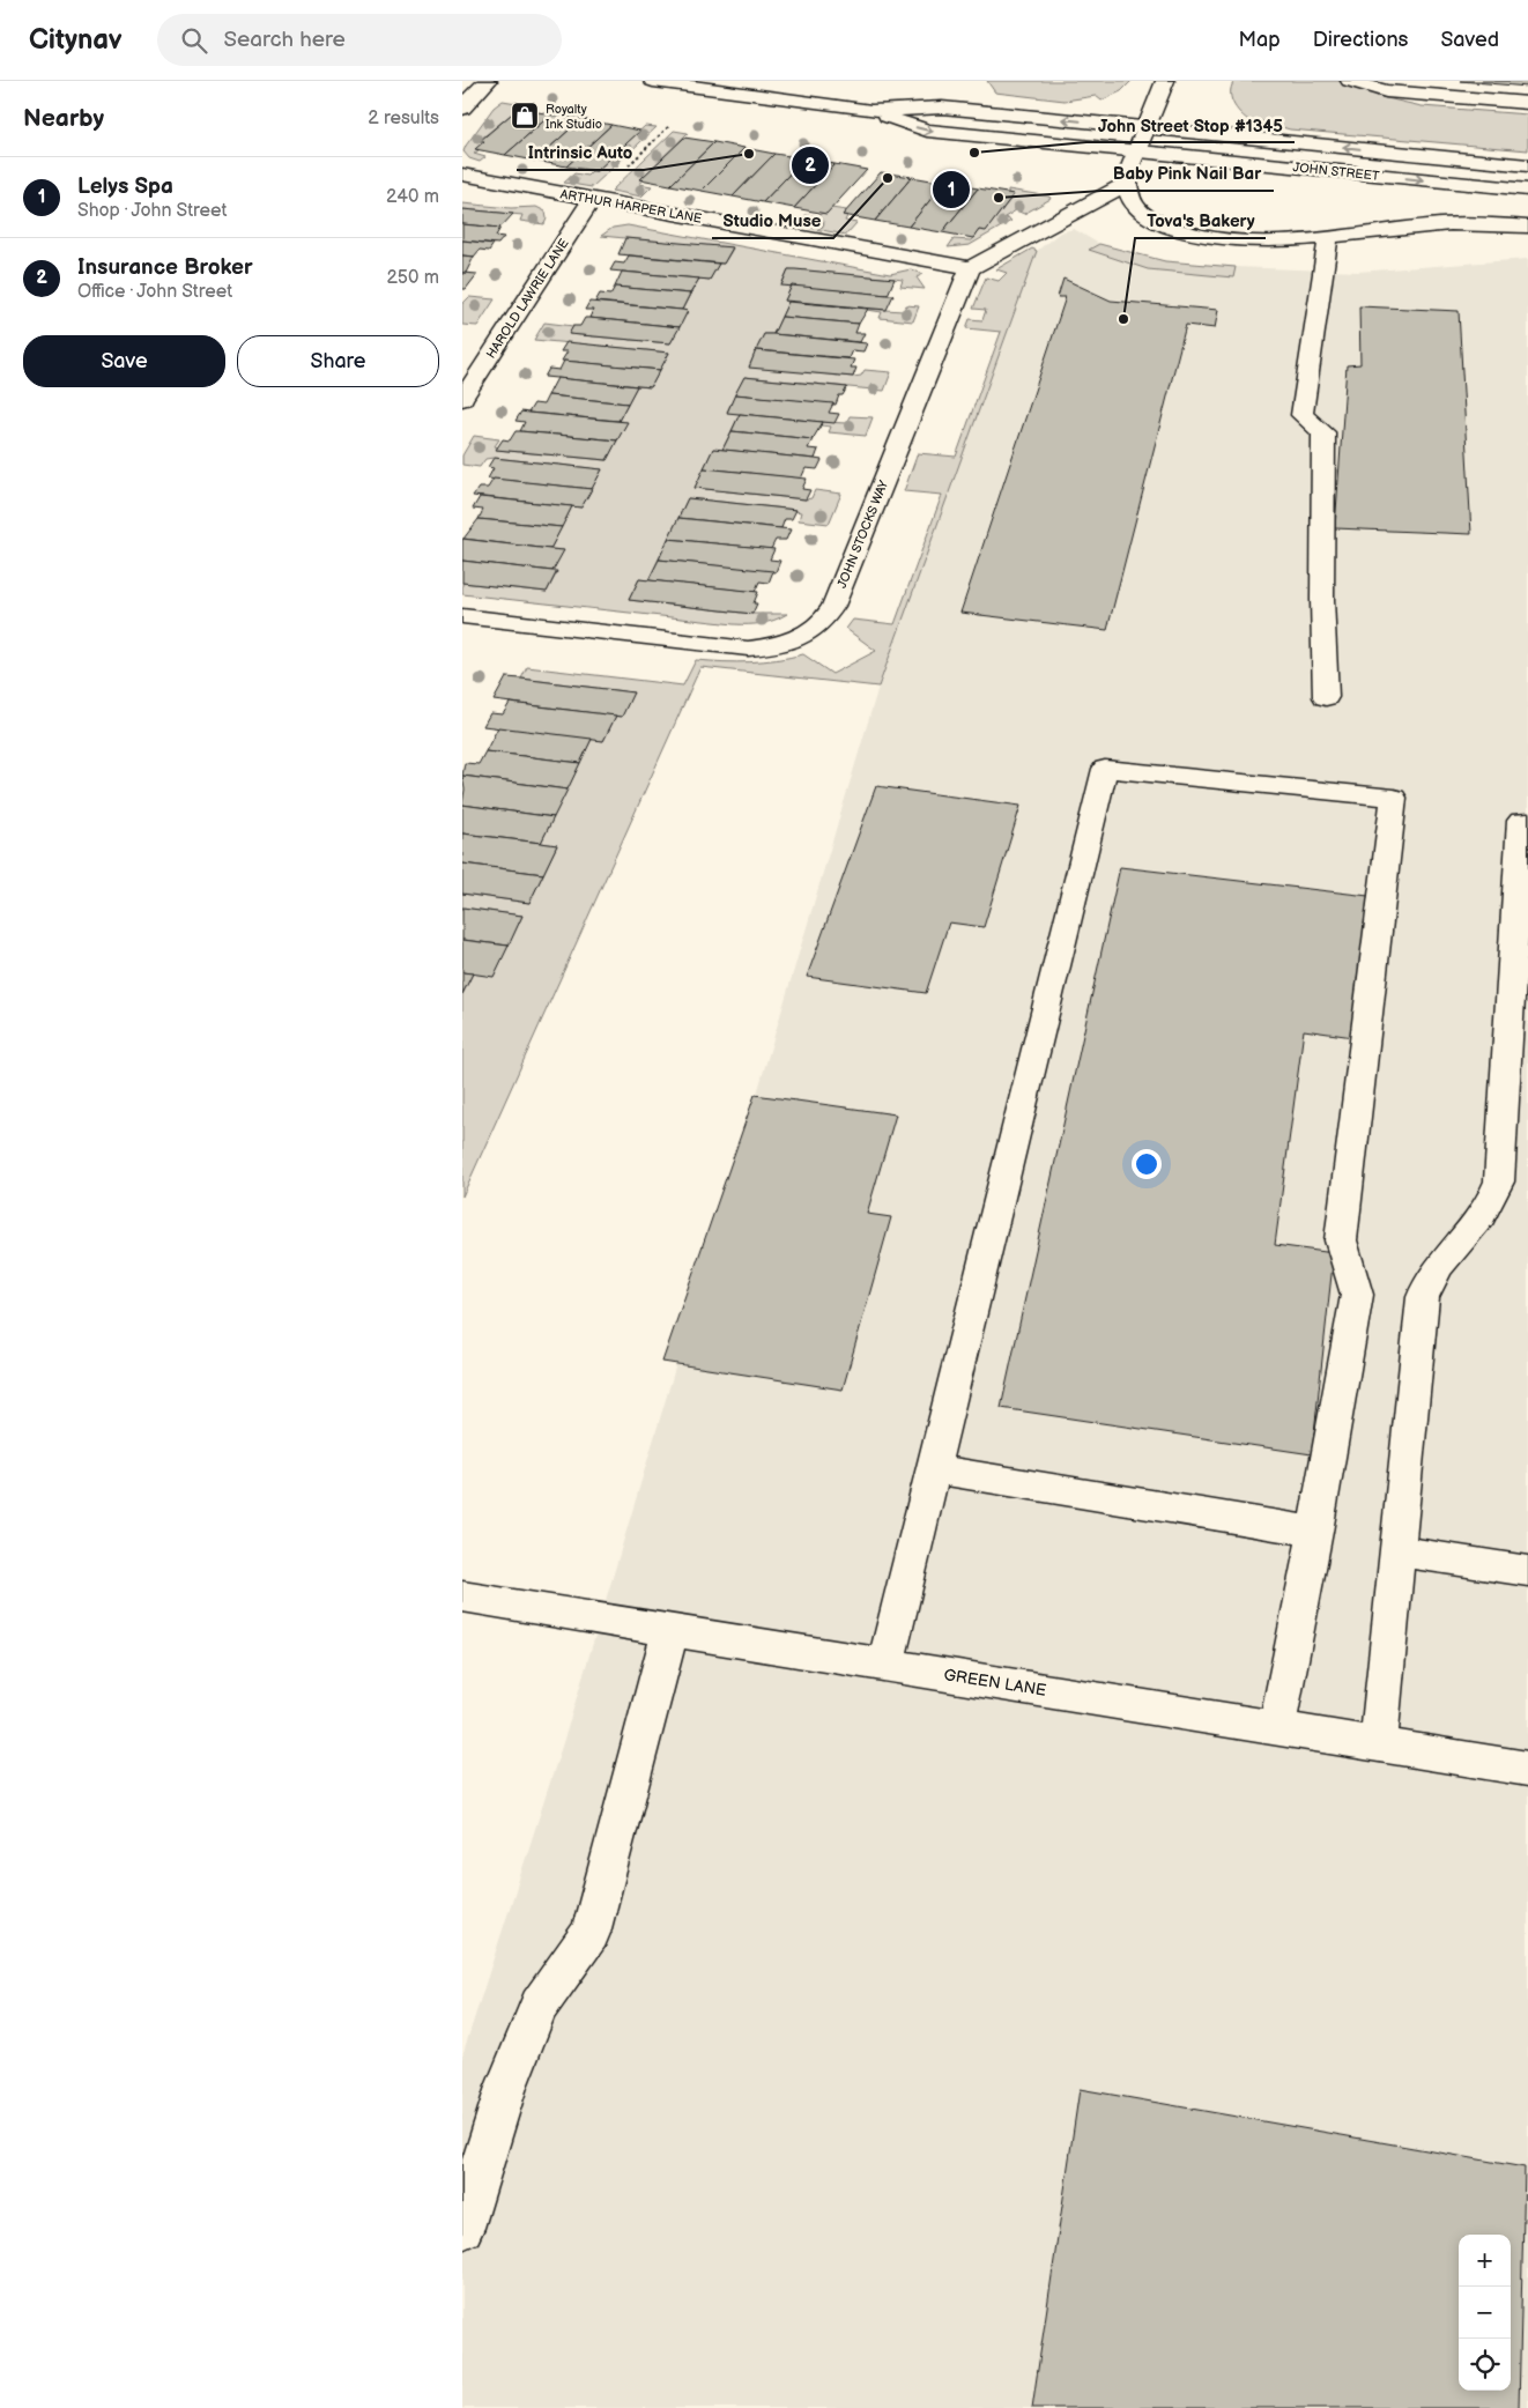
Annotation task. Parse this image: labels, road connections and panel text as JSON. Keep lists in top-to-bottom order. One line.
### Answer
{"streets":{"street":["JOHN STREET","ARTHUR HARPER LANE","HAROLD LAWRIE LANE","JOHN STOCKS WAY","GREEN LANE"]},"crossings":[["ARTHUR HARPER LANE","HAROLD LAWRIE LANE"],["ARTHUR HARPER LANE","JOHN STOCKS WAY"]],"places":{"shop":["Royalty Ink Studio"],"other":["John Street Stop #1345","Intrinsic Auto","Studio Muse","Baby Pink Nail Bar","Tova's Bakery"]},"page":{"header":"Citynav","search":"Search here","nav":["Map","Directions","Saved"],"heading":["Nearby","2 results"],"pins":["2","1"],"list":[{"mark":"1","name":"Lelys Spa","note":"Shop · John Street","value":"240 m"},{"mark":"2","name":"Insurance Broker","note":"Office · John Street","value":"250 m"}],"buttons":["Save","Share"],"map_buttons":["+","−"]}}
